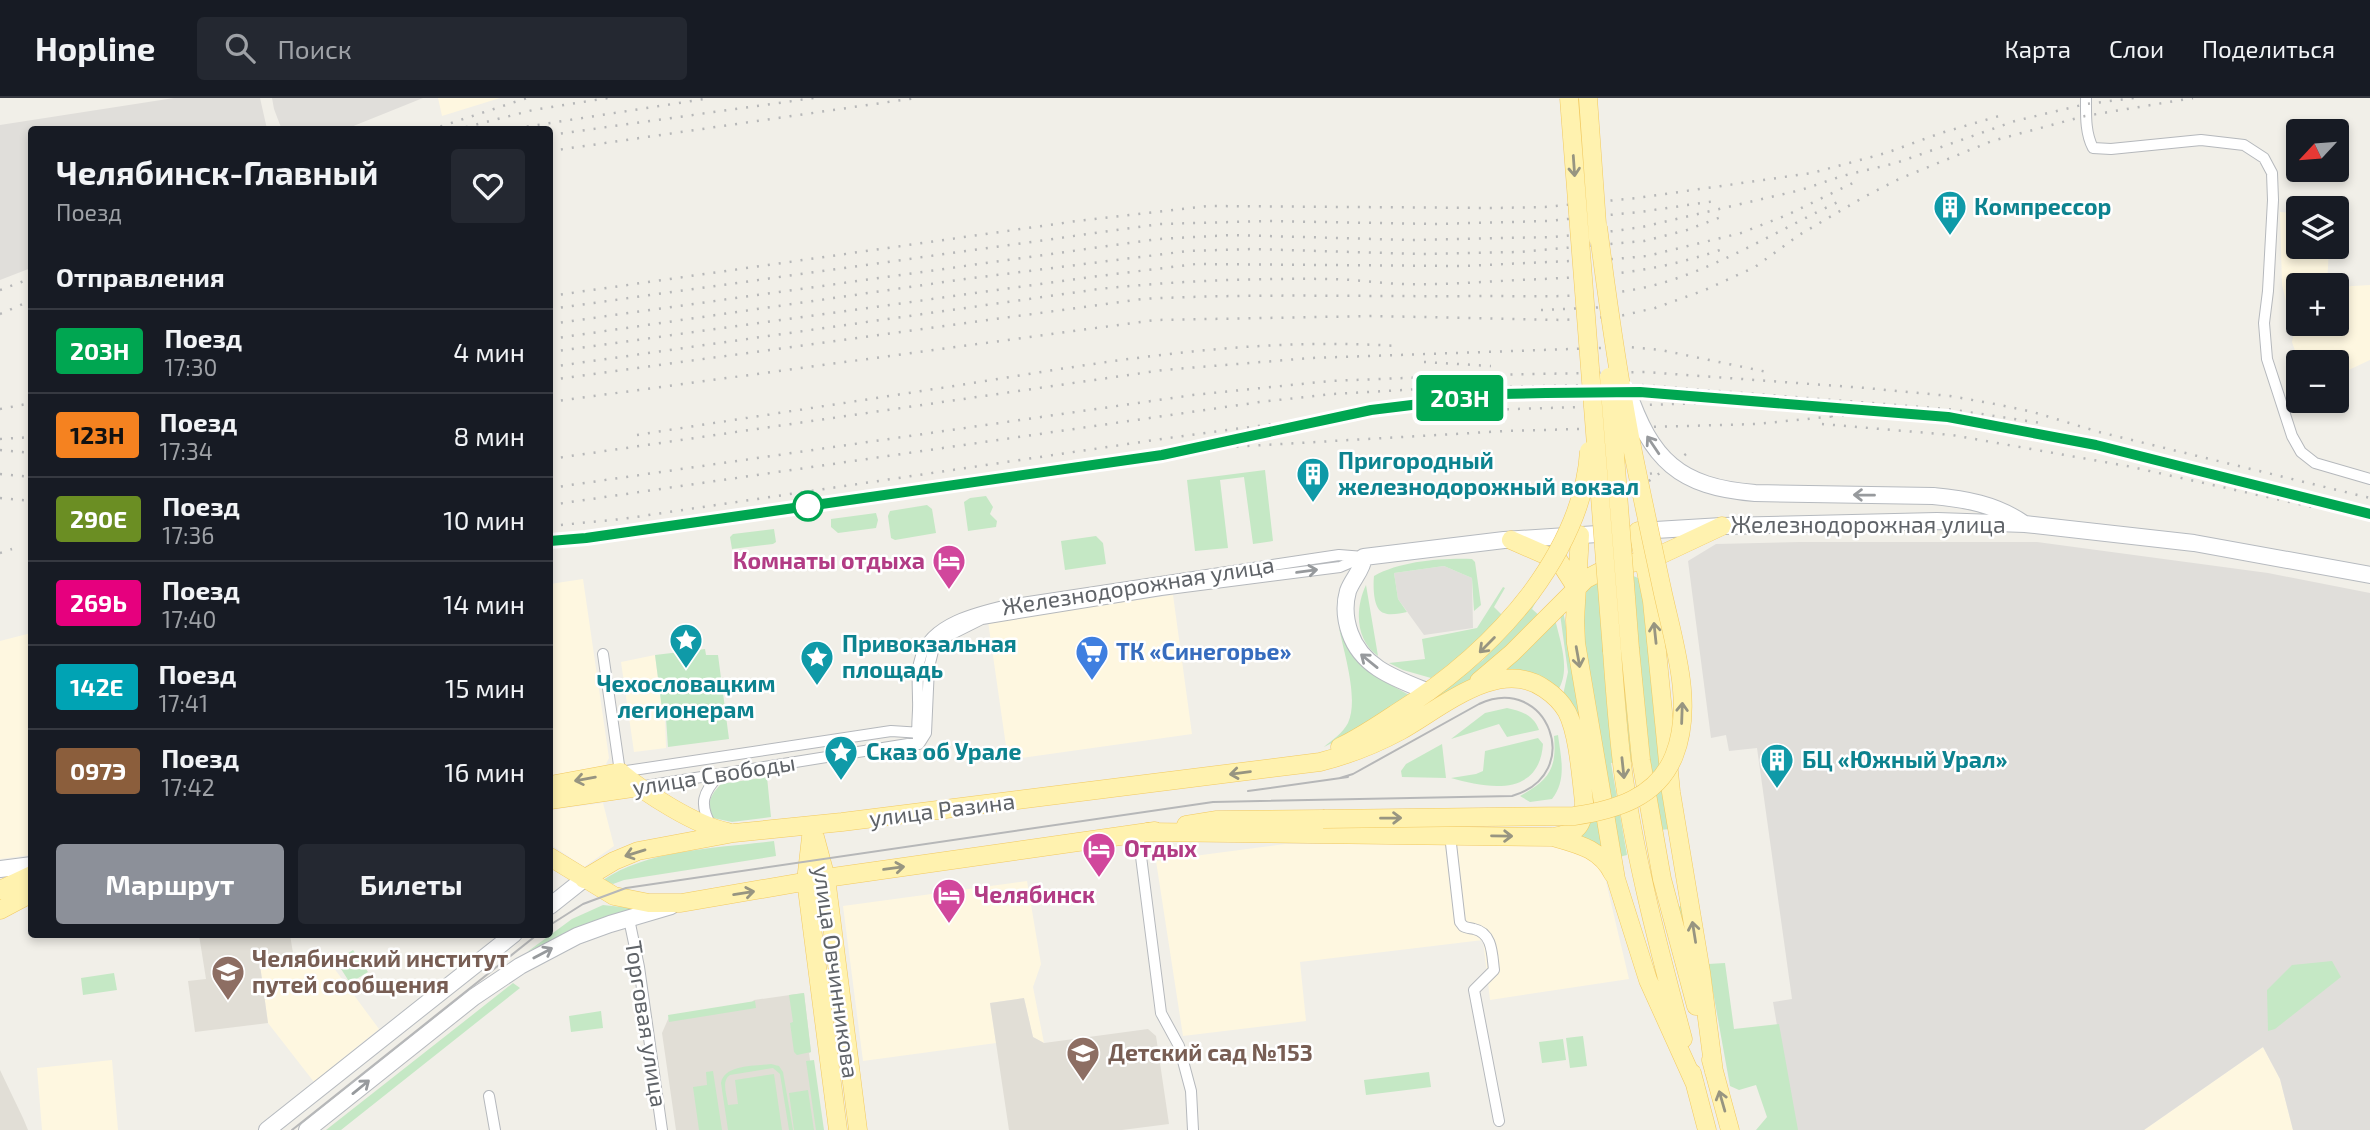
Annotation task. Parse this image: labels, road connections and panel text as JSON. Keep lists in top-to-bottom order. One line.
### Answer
{"streets":{"main road":["Железнодорожная улица","улица Свободы","улица Разина","улица Овчинникова"],"street":["Торговая улица"]},"crossings":[["Железнодорожная улица","улица Свободы"],["улица Разина","улица Овчинникова"]],"places":{"building":["Компрессор","Пригородный железнодорожный вокзал","БЦ «Южный Урал»"],"hotel":["Комнаты отдыха","Отдых","Челябинск"],"place":["Чехословацким легионерам","Привокзальная площадь","Сказ об Урале"],"supermarket":["ТК «Синегорье»"],"school or university":["Челябинский институт путей сообщения","Детский сад №153"]},"north":"bottom left","page":{"header":"Hopline","search":"Поиск","nav":["Карта","Слои","Поделиться"],"on_map":"203Н","map_buttons":["+","−"],"heading":[["Челябинск-Главный","Поезд"],"Отправления"],"list":[{"mark":"203Н","name":"Поезд","note":"17:30","value":"4 мин"},{"mark":"123Н","name":"Поезд","note":"17:34","value":"8 мин"},{"mark":"290Е","name":"Поезд","note":"17:36","value":"10 мин"},{"mark":"269Ь","name":"Поезд","note":"17:40","value":"14 мин"},{"mark":"142Е","name":"Поезд","note":"17:41","value":"15 мин"},{"mark":"097Э","name":"Поезд","note":"17:42","value":"16 мин"}],"buttons":["Маршрут","Билеты"]}}
